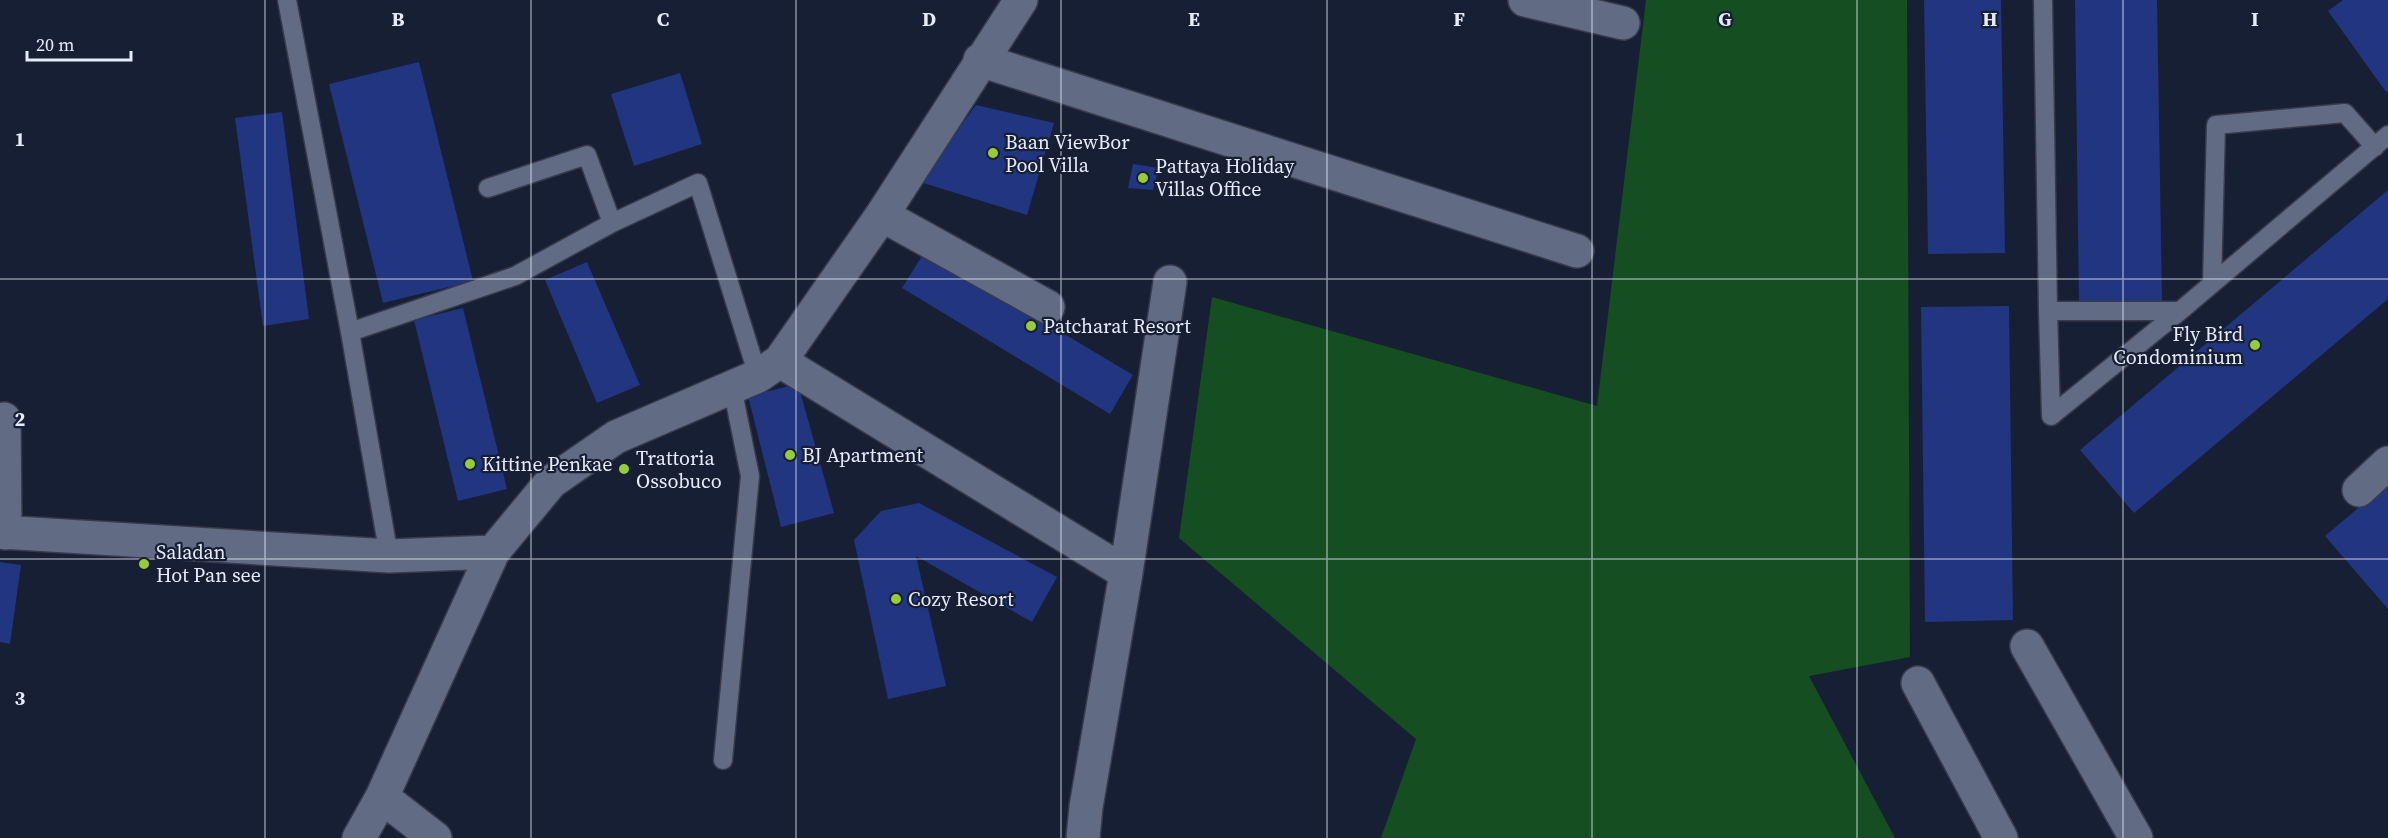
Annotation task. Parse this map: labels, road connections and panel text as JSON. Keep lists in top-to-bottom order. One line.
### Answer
{"places":["Baan ViewBor Pool Villa","Pattaya Holiday Villas Office","Patcharat Resort","Fly Bird Condominium","BJ Apartment","Kittine Penkae","Trattoria Ossobuco","Saladan Hot Pan see","Cozy Resort"],"scale_bar":"20 m","grid":{"columns":["B","C","D","E","F","G","H","I"],"rows":["1","2","3"]}}
